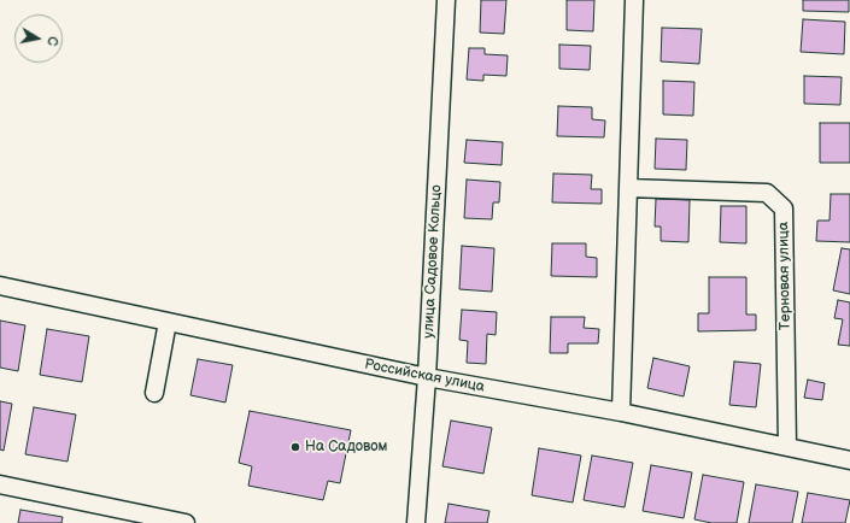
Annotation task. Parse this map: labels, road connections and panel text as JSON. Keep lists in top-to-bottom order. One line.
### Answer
{"streets":{"street":["улица Садовое Кольцо","Терновая улица","Российская улица"]},"crossings":[["улица Садовое Кольцо","Российская улица"],["Терновая улица","Российская улица"]],"places":["На Садовом"],"north":"right"}
